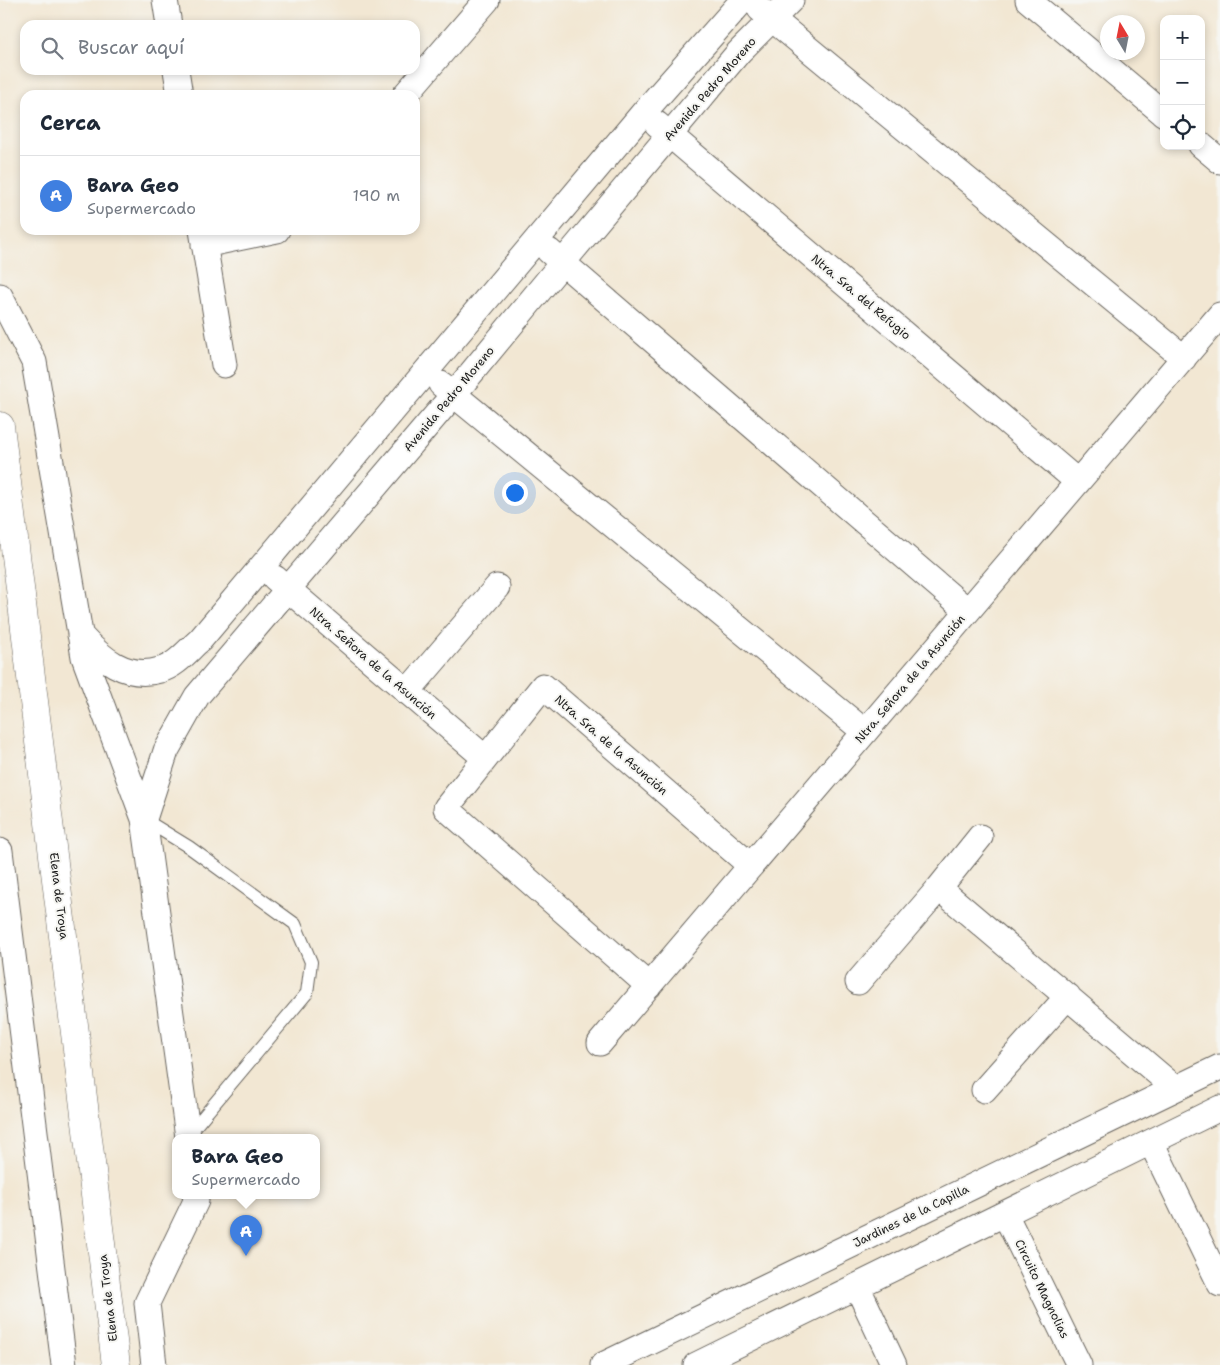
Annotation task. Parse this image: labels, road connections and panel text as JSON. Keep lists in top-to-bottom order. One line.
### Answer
{"streets":{"main road":["Elena de Troya"],"street":["Avenida Pedro Moreno","Ntra. Sra. del Refugio","Ntra. Señora de la Asunción","Ntra. Sra. de la Asunción","Jardines de la Capilla","Circuito Magnolias"]},"crossings":[["Avenida Pedro Moreno","Ntra. Sra. del Refugio"],["Avenida Pedro Moreno","Ntra. Señora de la Asunción"],["Ntra. Sra. del Refugio","Ntra. Señora de la Asunción"],["Ntra. Señora de la Asunción","Ntra. Sra. de la Asunción"]],"north":"top","page":{"map_buttons":["+","−"],"search":"Buscar aquí","heading":"Cerca","list":[{"mark":"A","name":"Bara Geo","note":"Supermercado","value":"190 m"}],"popup":["Bara Geo","Supermercado"],"pins":"A"}}
